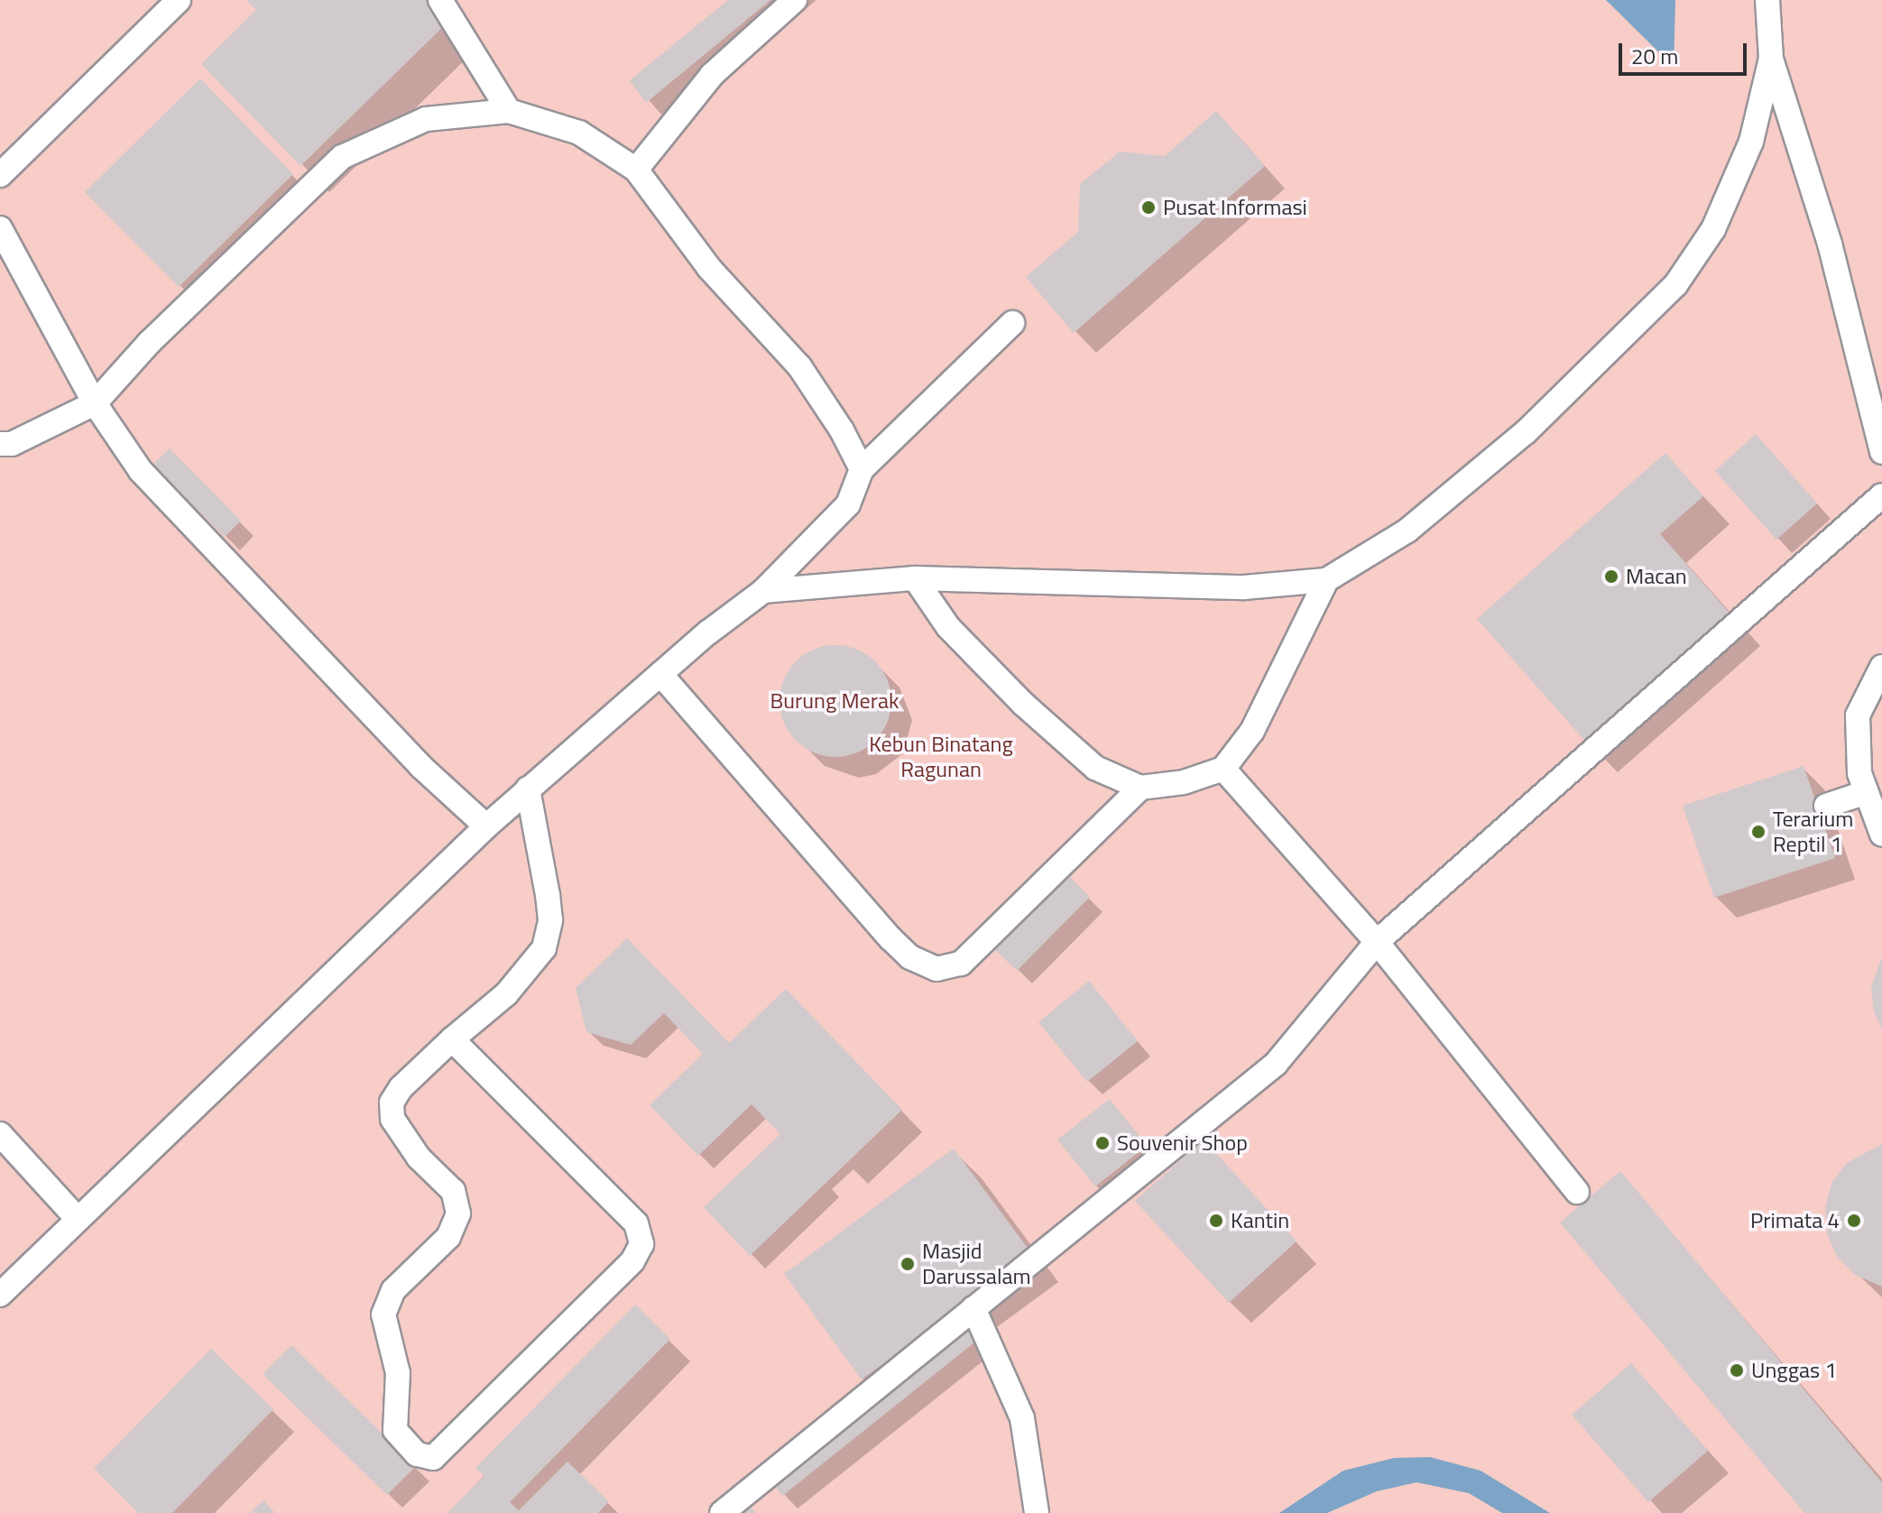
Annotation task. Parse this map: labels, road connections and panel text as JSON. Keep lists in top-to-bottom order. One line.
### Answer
{"parks":["Burung Merak","Kebun Binatang Ragunan"],"places":["Pusat Informasi","Macan","Terarium Reptil 1","Souvenir Shop","Kantin","Primata 4","Masjid Darussalam","Unggas 1"],"scale_bar":"20 m"}
